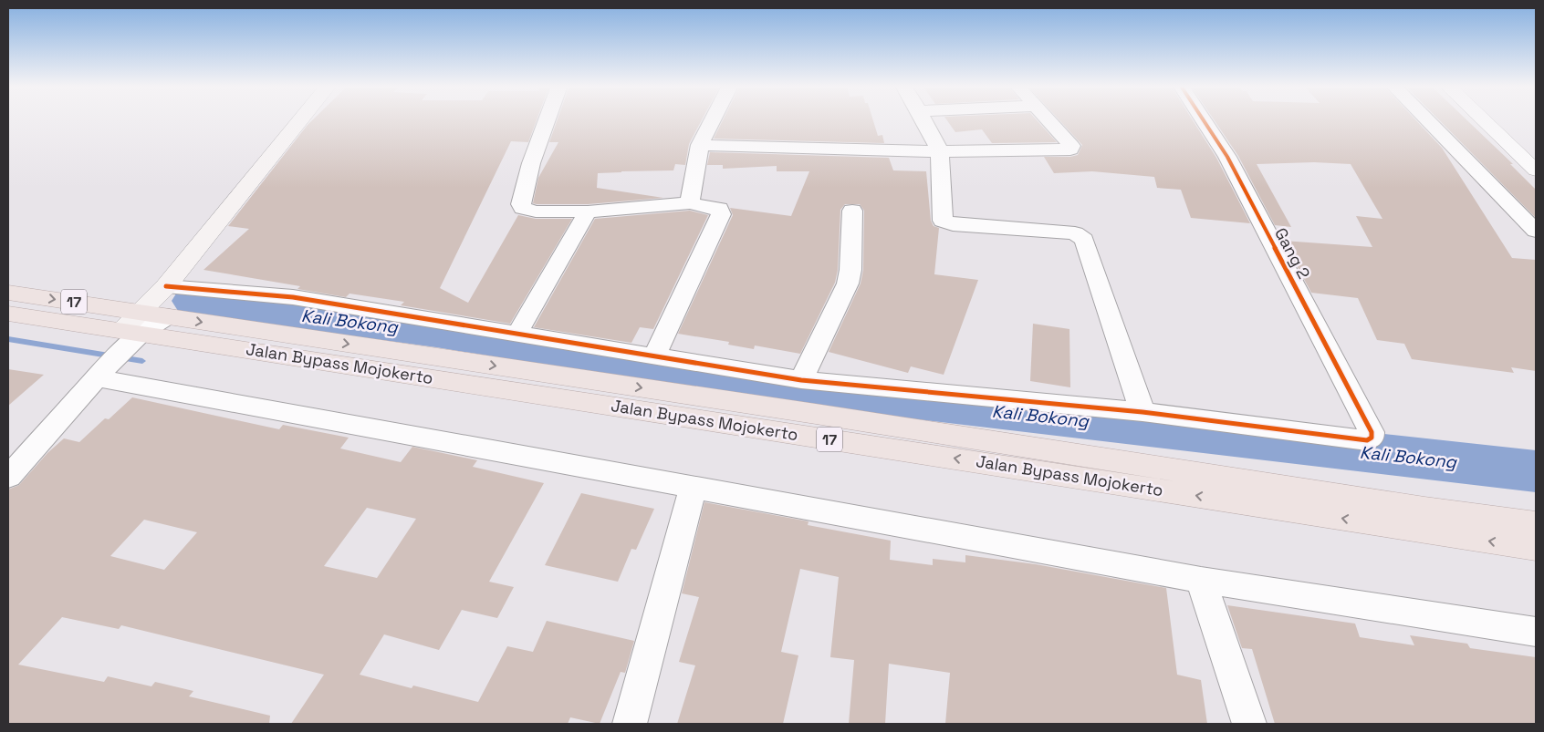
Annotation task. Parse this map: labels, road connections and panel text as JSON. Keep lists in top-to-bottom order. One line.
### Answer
{"streets":{"highway":["17","Jalan Bypass Mojokerto"],"street":["Gang 2"]},"water":["Kali Bokong"]}
